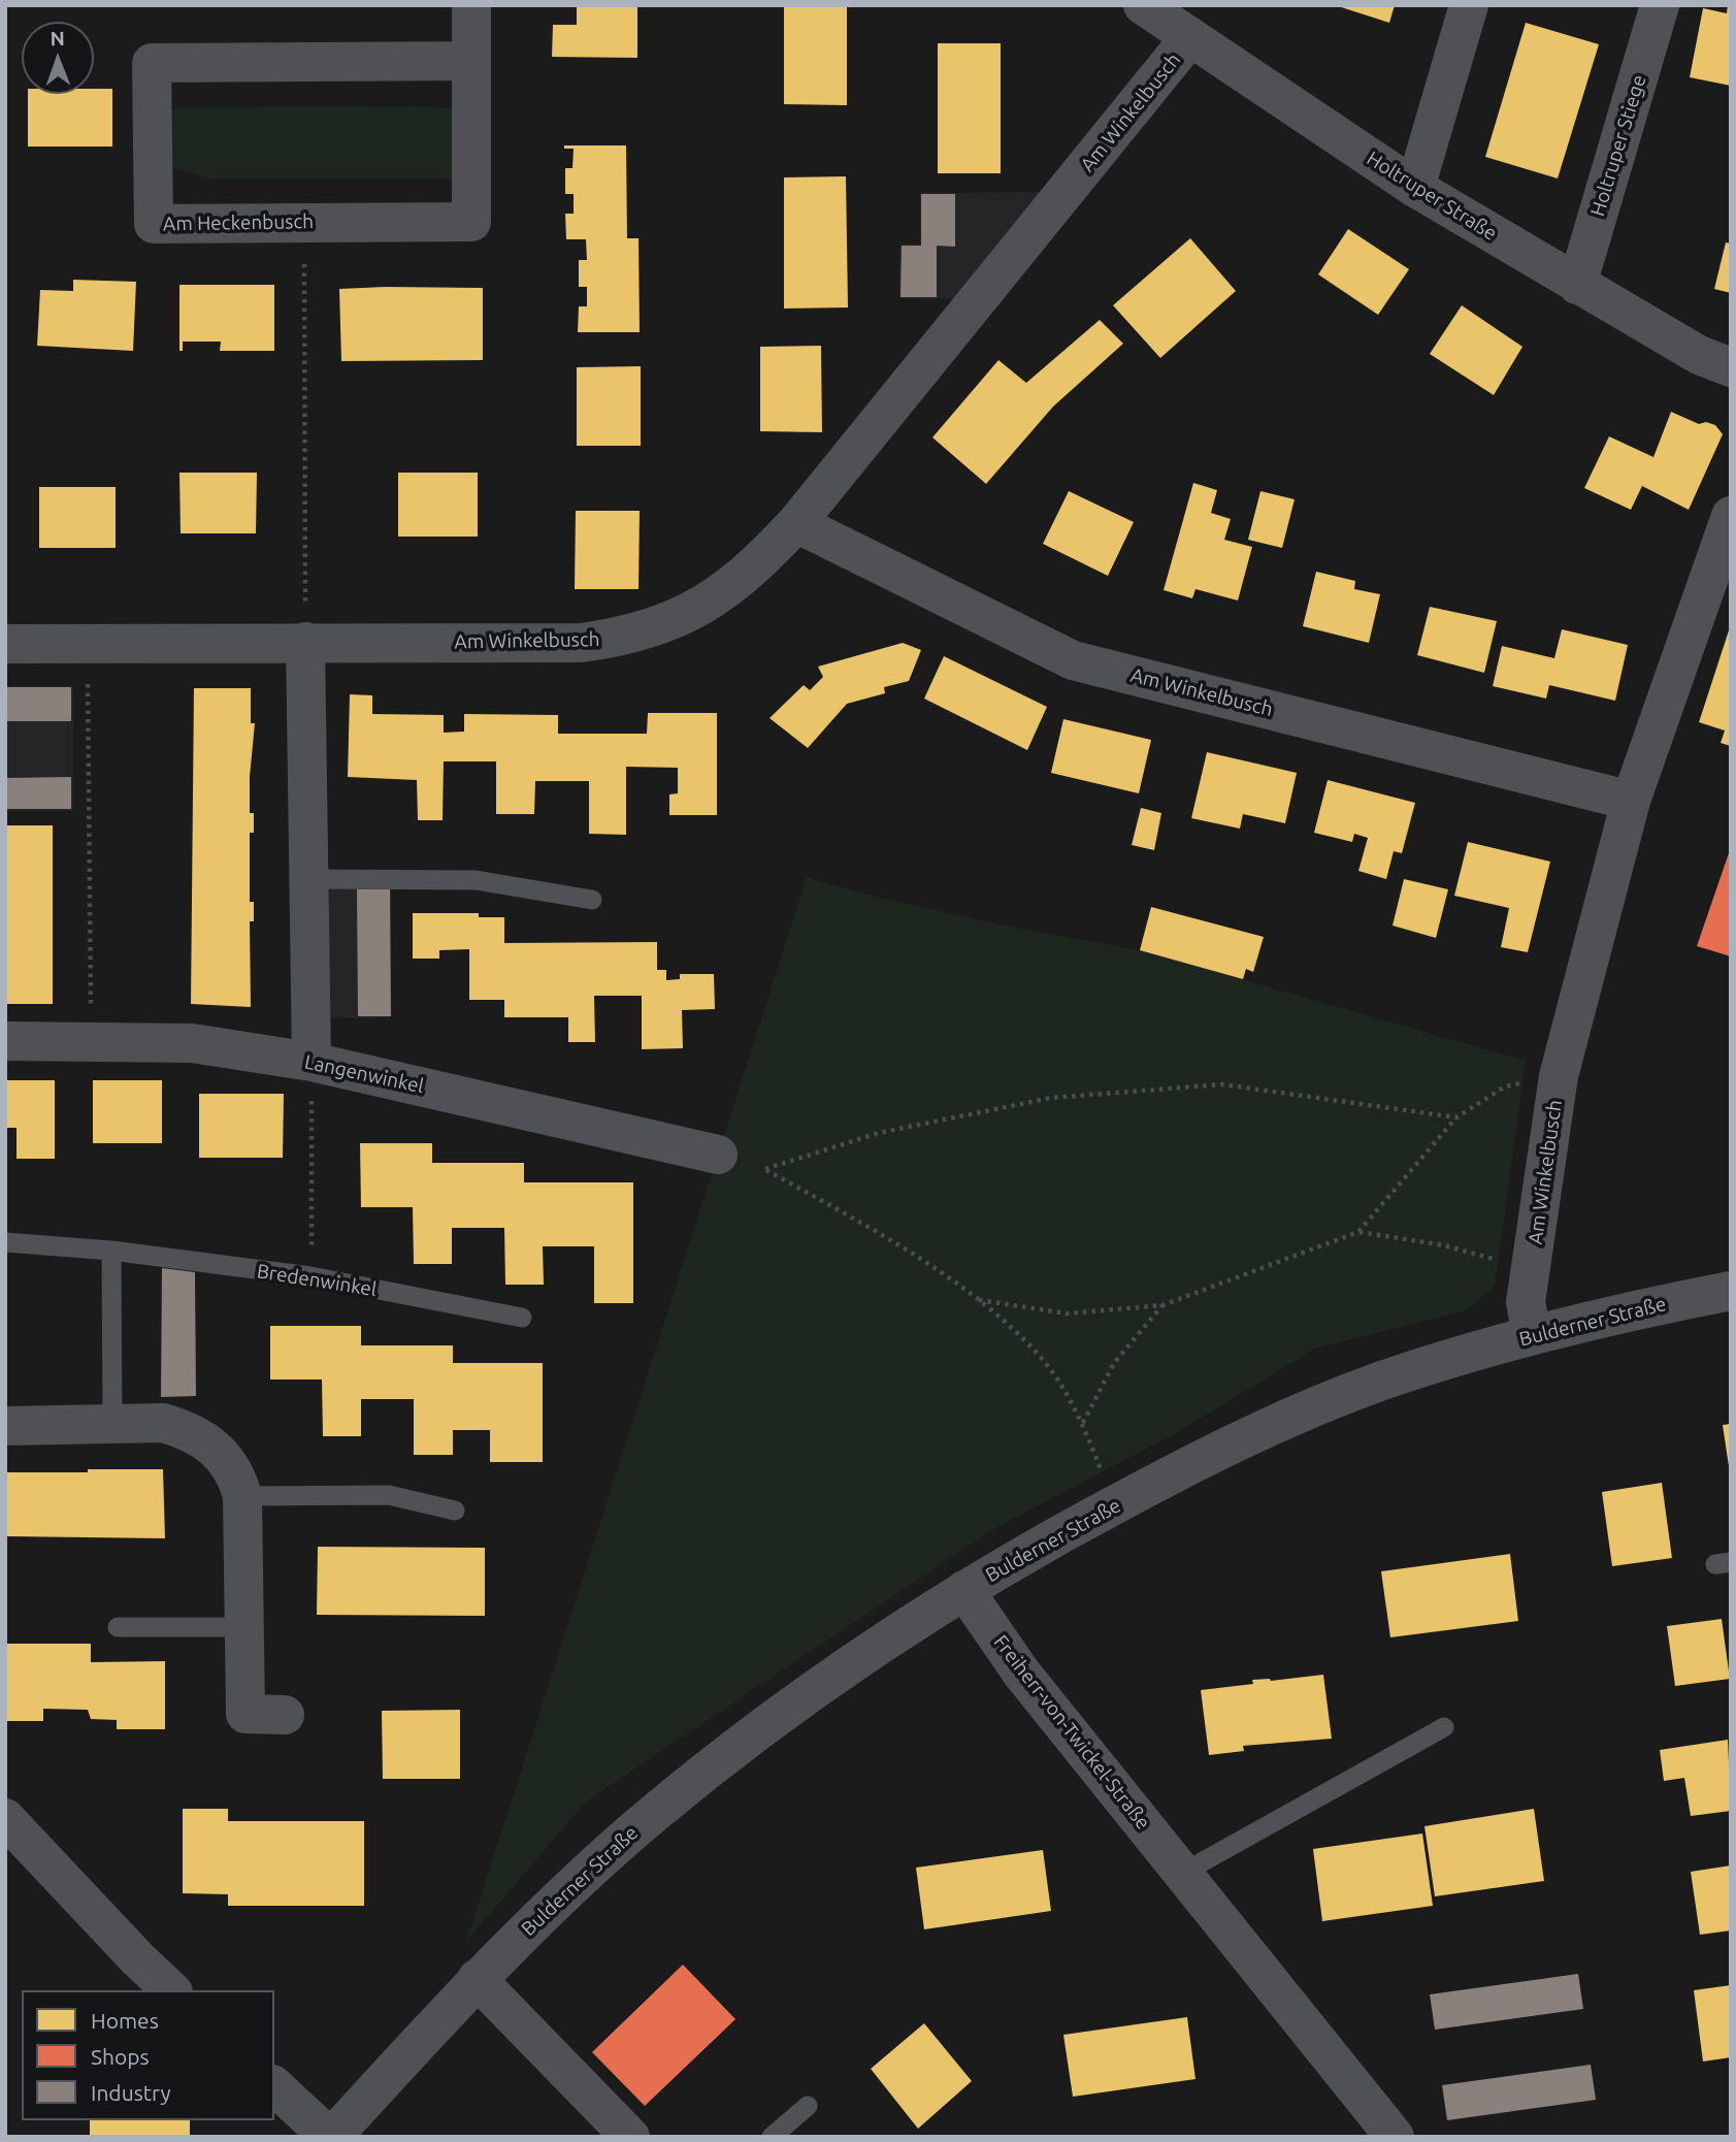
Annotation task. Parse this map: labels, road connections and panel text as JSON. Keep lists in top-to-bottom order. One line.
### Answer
{"streets":{"street":["Am Winkelbusch","Holtruper Stiege","Holtruper Straße","Am Heckenbusch","Langenwinkel","Bulderner Straße","Freiherr-von-Twickel-Straße"],"lane":["Bredenwinkel"]},"crossings":[["Am Winkelbusch","Holtruper Straße"],["Am Winkelbusch","Bulderner Straße"],["Holtruper Stiege","Holtruper Straße"],["Bulderner Straße","Freiherr-von-Twickel-Straße"]],"legend":["Homes","Shops","Industry"],"north":"top"}
